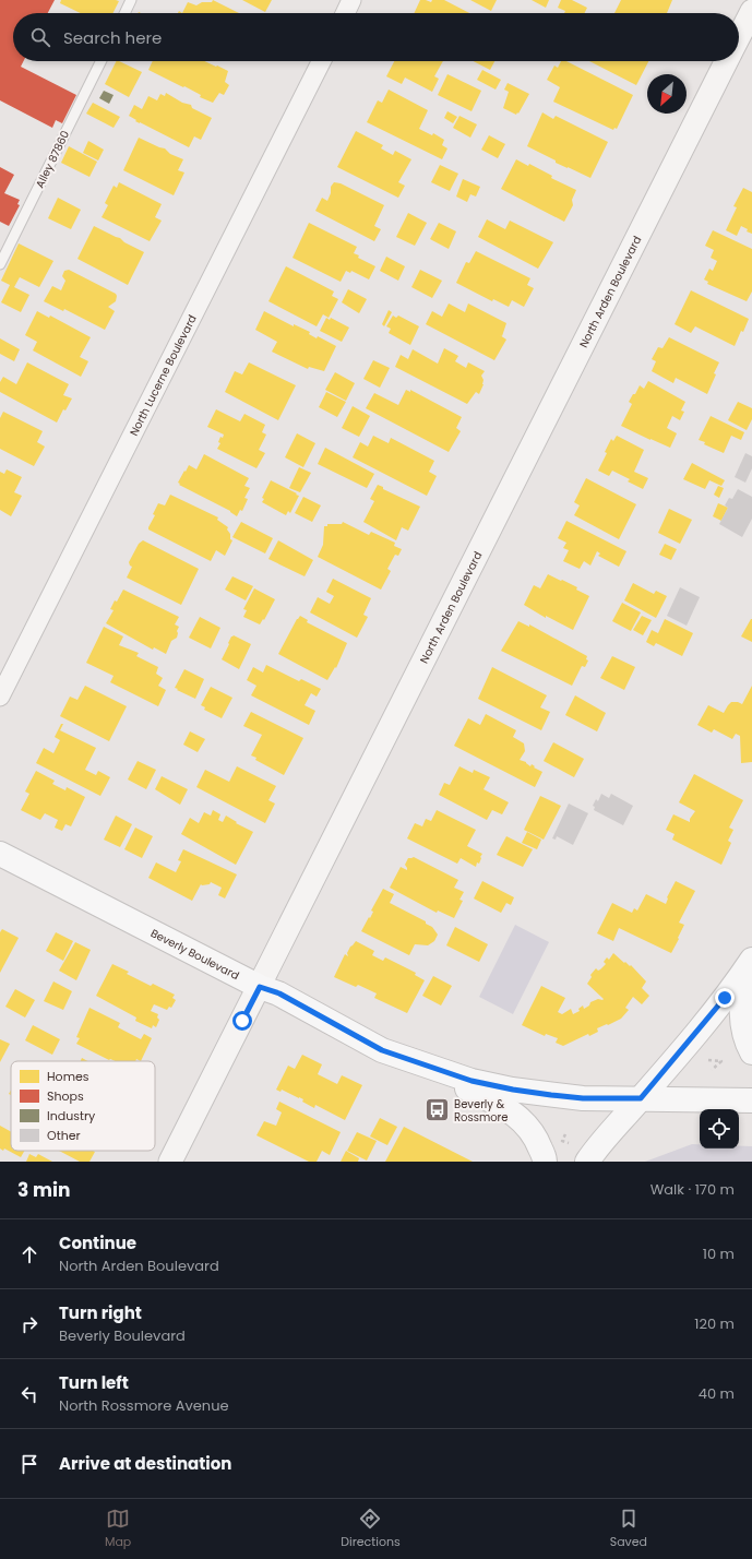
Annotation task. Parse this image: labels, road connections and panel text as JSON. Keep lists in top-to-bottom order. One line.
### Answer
{"streets":{"main road":["Beverly Boulevard"],"street":["North Arden Boulevard","North Lucerne Boulevard"],"lane":["Alley 87860"]},"crossings":[["North Arden Boulevard","Beverly Boulevard"]],"places":{"bus stop":["Beverly & Rossmore"]},"legend":["Homes","Shops","Industry","Other"],"north":"bottom left","page":{"search":"Search here","heading":["3 min","Walk · 170 m"],"list":[["Continue","North Arden Boulevard","10 m"],["Turn right","Beverly Boulevard","120 m"],["Turn left","North Rossmore Avenue","40 m"],"Arrive at destination"],"nav":["Map","Directions","Saved"]}}
